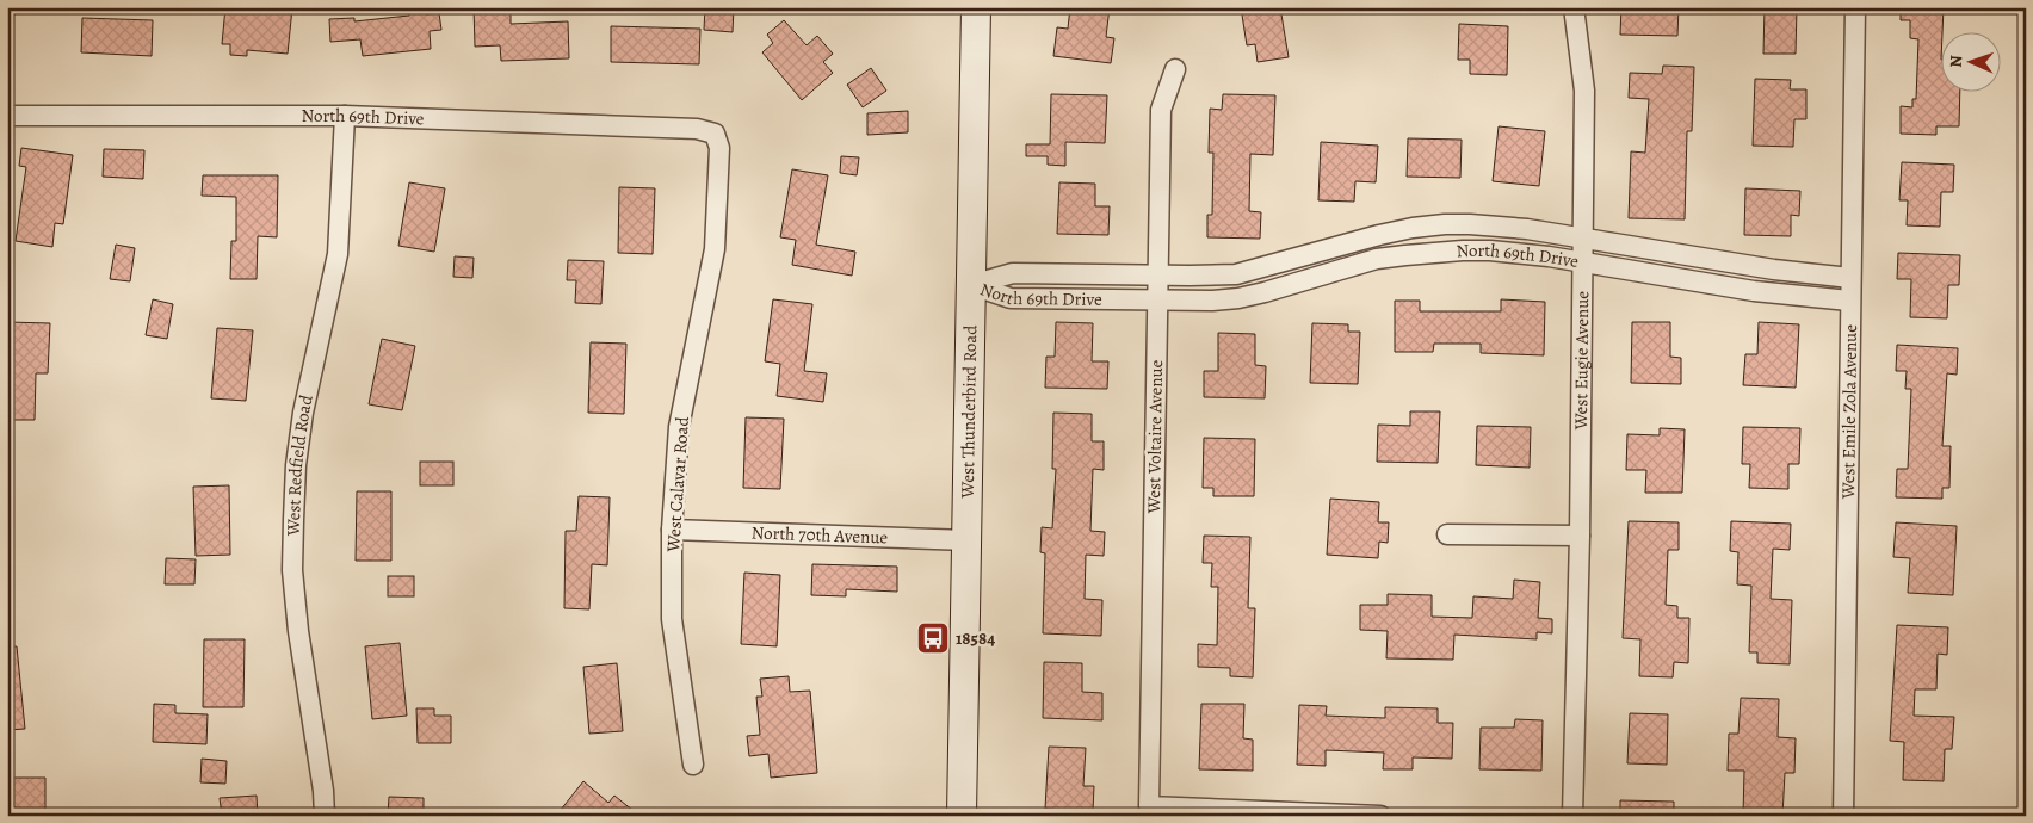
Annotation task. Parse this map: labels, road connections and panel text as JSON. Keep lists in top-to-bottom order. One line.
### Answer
{"streets":{"main road":["West Thunderbird Road"],"street":["North 69th Drive","West Eugie Avenue","West Emile Zola Avenue","West Voltaire Avenue","West Redfield Road","West Calavar Road","North 70th Avenue"]},"crossings":[["North 69th Drive","West Eugie Avenue"],["North 69th Drive","West Thunderbird Road"],["North 69th Drive","West Emile Zola Avenue"],["North 69th Drive","West Voltaire Avenue"],["North 69th Drive","West Redfield Road"],["North 69th Drive","West Calavar Road"],["West Thunderbird Road","North 70th Avenue"],["West Calavar Road","North 70th Avenue"]],"places":{"bus stop":["18584"]},"north":"left"}
